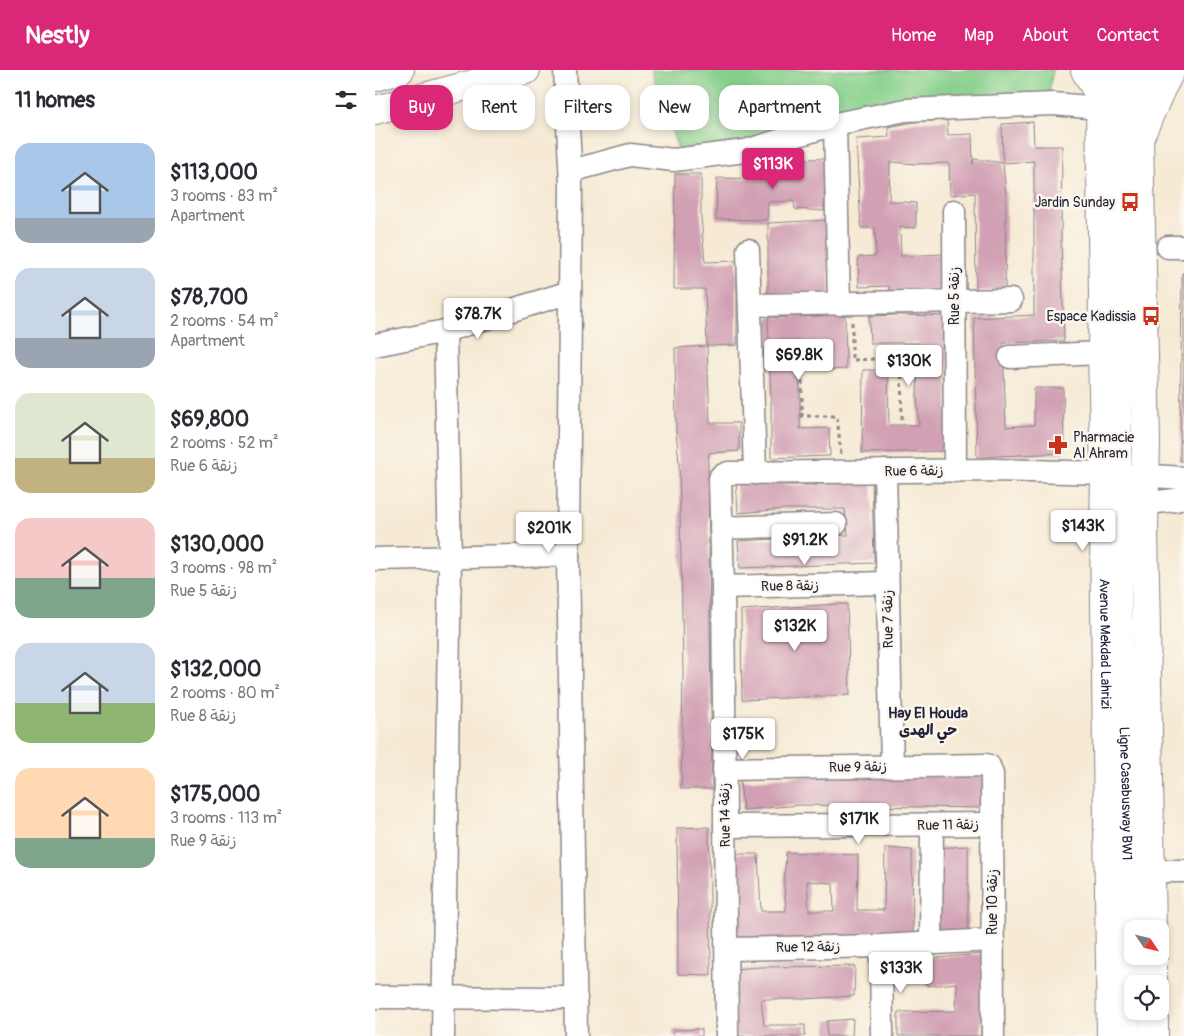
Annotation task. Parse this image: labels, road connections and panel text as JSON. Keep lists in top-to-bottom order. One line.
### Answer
{"streets":{"main road":["Avenue Mekdad Lahrizi"],"street":["Rue 5 زنقة","Rue 6 زنقة","Rue 8 زنقة","Rue 7 زنقة","Rue 9 زنقة","Ligne Casabusway BW1","Rue 14 زنقة","Rue 11 زنقة","Rue 10 زنقة","Rue 12 زنقة"]},"crossings":[["Rue 5 زنقة","Rue 6 زنقة"],["Rue 6 زنقة","Rue 7 زنقة"],["Rue 6 زنقة","Avenue Mekdad Lahrizi"],["Rue 6 زنقة","Rue 14 زنقة"],["Rue 8 زنقة","Rue 7 زنقة"],["Rue 8 زنقة","Rue 14 زنقة"],["Rue 7 زنقة","Rue 9 زنقة"],["Avenue Mekdad Lahrizi","Ligne Casabusway BW1"],["Rue 9 زنقة","Rue 14 زنقة"],["Rue 9 زنقة","Rue 10 زنقة"],["Rue 14 زنقة","Rue 11 زنقة"],["Rue 14 زنقة","Rue 12 زنقة"],["Rue 11 زنقة","Rue 10 زنقة"],["Rue 10 زنقة","Rue 12 زنقة"]],"districts":["Hay El Houda حي الهدى"],"places":{"bus stop":["Jardin Sunday","Espace Kadissia"],"pharmacy":["Pharmacie Al Ahram"]},"north":"bottom right","page":{"header":"Nestly","nav":["Home","Map","About","Contact"],"heading":"11 homes","chip":["Buy","Rent","Filters","New","Apartment"],"list":[{"name":"$113,000","note":"3 rooms · 83 m² · Apartment"},{"name":"$78,700","note":"2 rooms · 54 m² · Apartment"},{"name":"$69,800","note":"2 rooms · 52 m² · Rue 6 زنقة"},{"name":"$130,000","note":"3 rooms · 98 m² · Rue 5 زنقة"},{"name":"$132,000","note":"2 rooms · 80 m² · Rue 8 زنقة"},{"name":"$175,000","note":"3 rooms · 113 m² · Rue 9 زنقة"}],"price":["$113K","$78.7K","$69.8K","$130K","$143K","$201K","$91.2K","$132K","$175K","$171K","$133K"]}}
